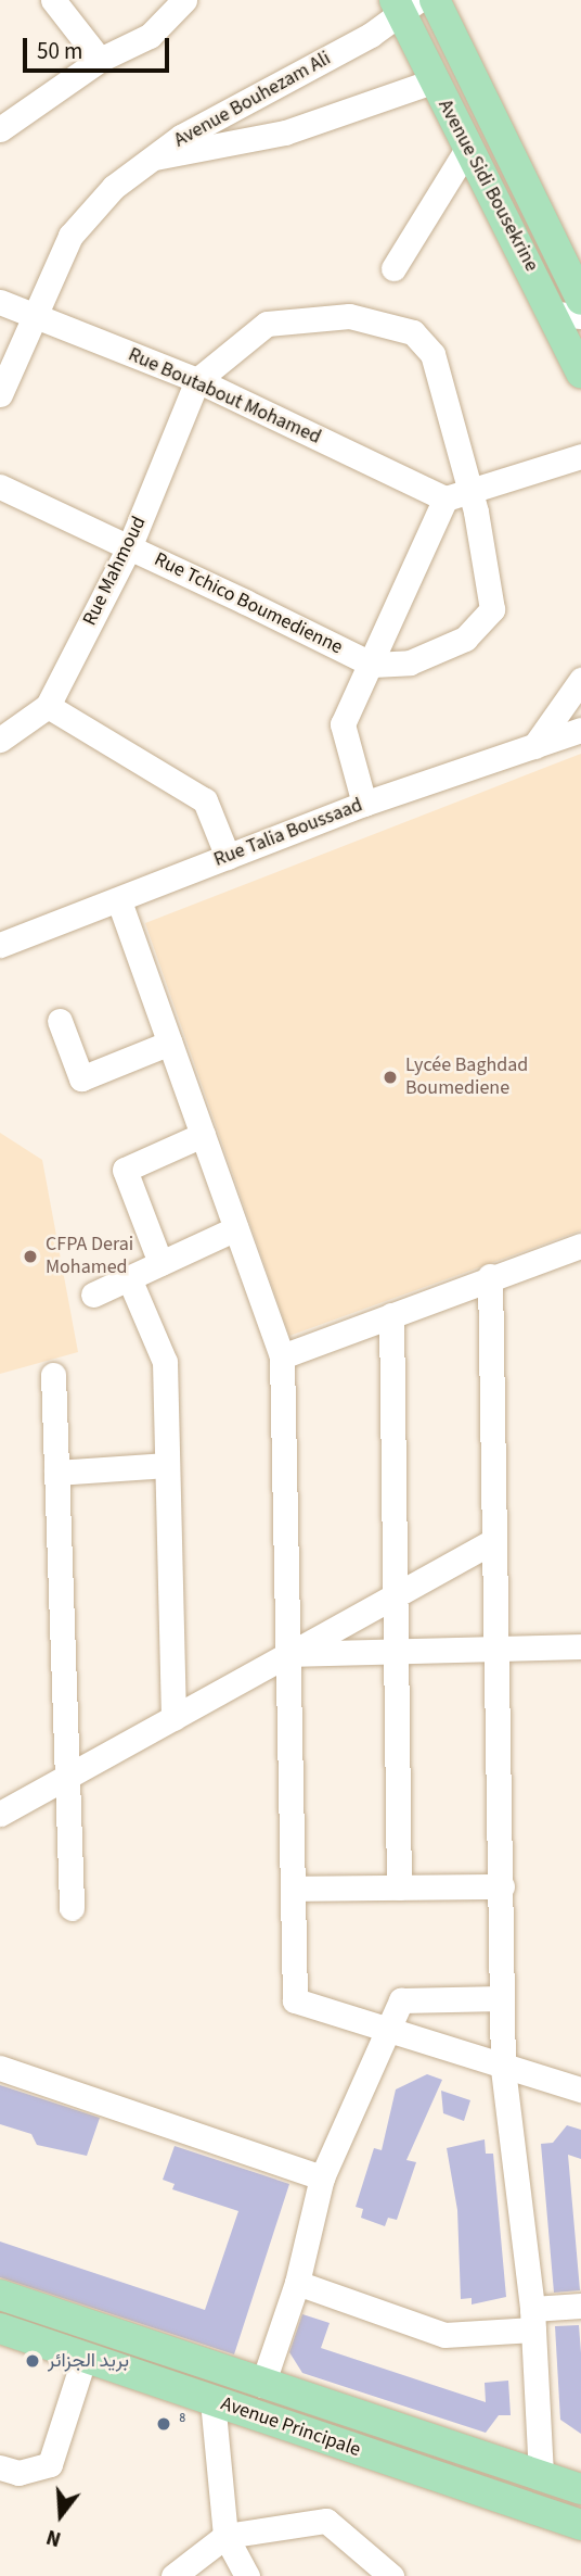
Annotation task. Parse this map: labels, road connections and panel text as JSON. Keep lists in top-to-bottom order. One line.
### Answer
{"streets":{"main road":["Avenue Sidi Bousekrine","Avenue Principale"],"street":["Avenue Bouhezam Ali","Rue Boutabout Mohamed","Rue Mahmoud","Rue Tchico Boumedienne","Rue Talia Boussaad"]},"crossings":[["Avenue Bouhezam Ali","Avenue Sidi Bousekrine"],["Avenue Bouhezam Ali","Rue Boutabout Mohamed"],["Rue Boutabout Mohamed","Rue Mahmoud"],["Rue Mahmoud","Rue Tchico Boumedienne"]],"places":["Lycée Baghdad Boumediene","CFPA Derai Mohamed","بريد الجزائر","⁸"],"scale_bar":"50 m","north":"bottom"}
